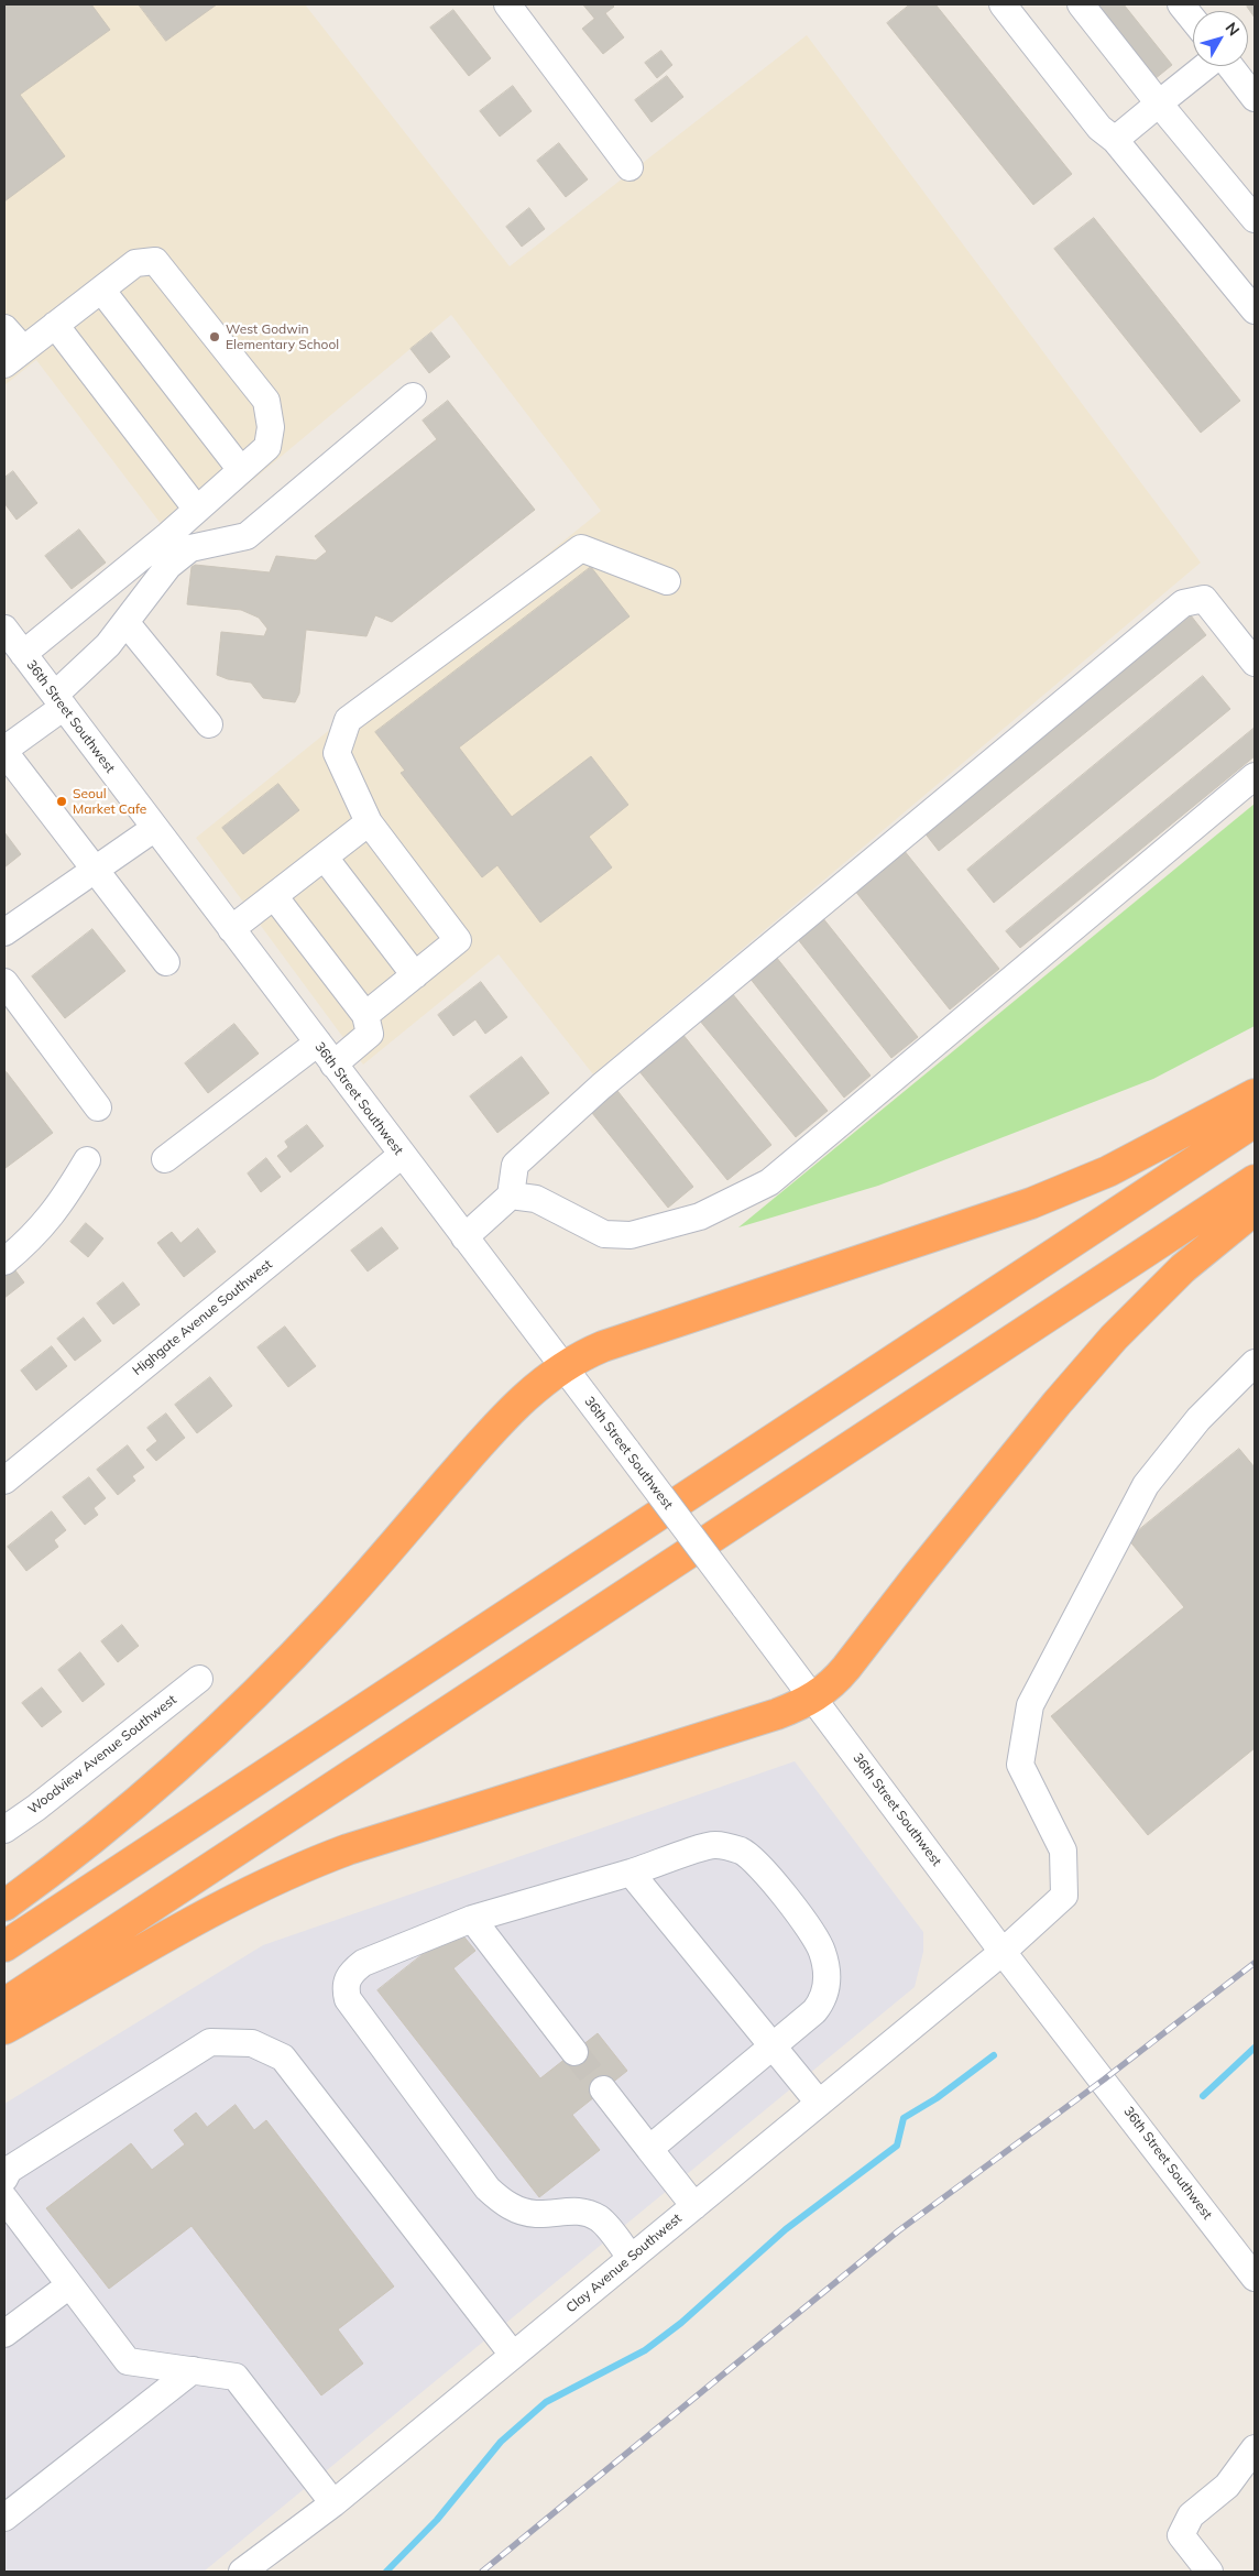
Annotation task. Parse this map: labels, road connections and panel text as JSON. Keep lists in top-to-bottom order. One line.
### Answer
{"streets":{"street":["36th Street Southwest","Highgate Avenue Southwest","Woodview Avenue Southwest","Clay Avenue Southwest"]},"crossings":[["36th Street Southwest","Highgate Avenue Southwest"],["36th Street Southwest","Clay Avenue Southwest"]],"places":["West Godwin Elementary School","Seoul Market Cafe"],"north":"top right"}
